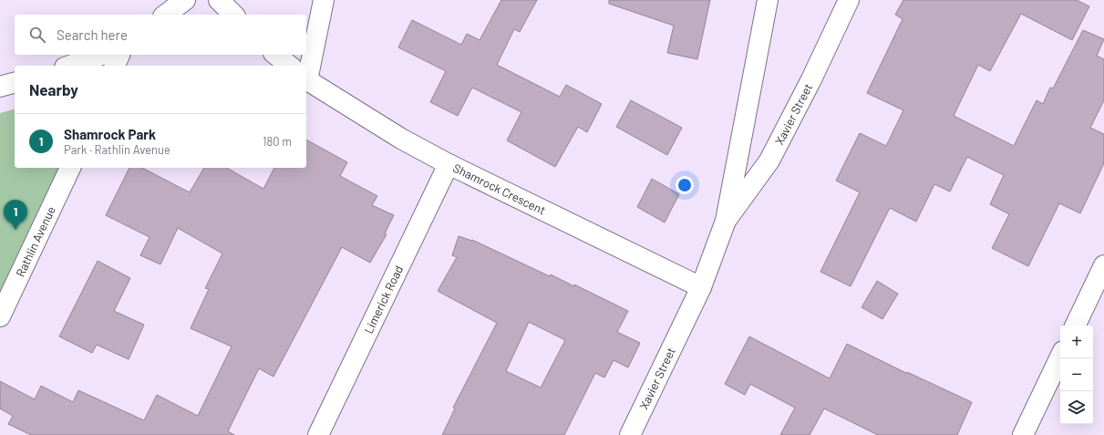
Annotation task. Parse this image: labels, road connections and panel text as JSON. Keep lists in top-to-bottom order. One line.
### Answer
{"streets":{"street":["Xavier Street","Shamrock Crescent","Rathlin Avenue","Limerick Road"]},"crossings":[["Xavier Street","Shamrock Crescent"],["Shamrock Crescent","Limerick Road"]],"page":{"search":"Search here","heading":"Nearby","list":[{"mark":"1","name":"Shamrock Park","note":"Park · Rathlin Avenue","value":"180 m"}],"pins":"1","map_buttons":["+","−"]}}
